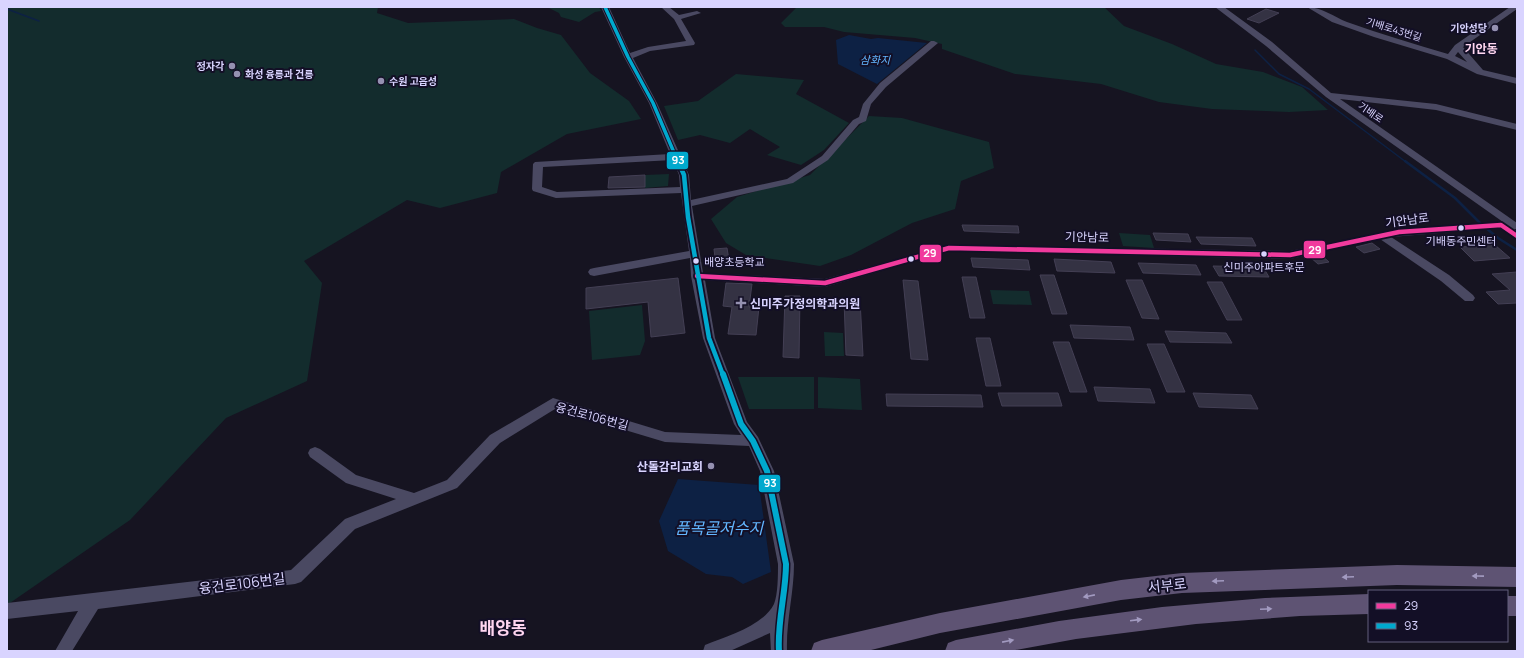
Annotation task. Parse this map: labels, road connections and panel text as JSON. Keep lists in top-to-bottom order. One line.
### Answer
{"streets":{"main road":["서부로"],"street":["기배로43번길","기배로","기안남로","융건로106번길"]},"districts":["기안동","배양동"],"water":["삼화지","품목골저수지"],"places":{"other":["기안성당","정자각","화성 융릉과 건릉","수원 고읍성","기배동주민센터","신미주아파트후문","배양초등학교","산돌감리교회"],"health":["신미주가정의학과의원"]},"lines":["transit line 93","transit line 29"],"legend":["29","93"]}
